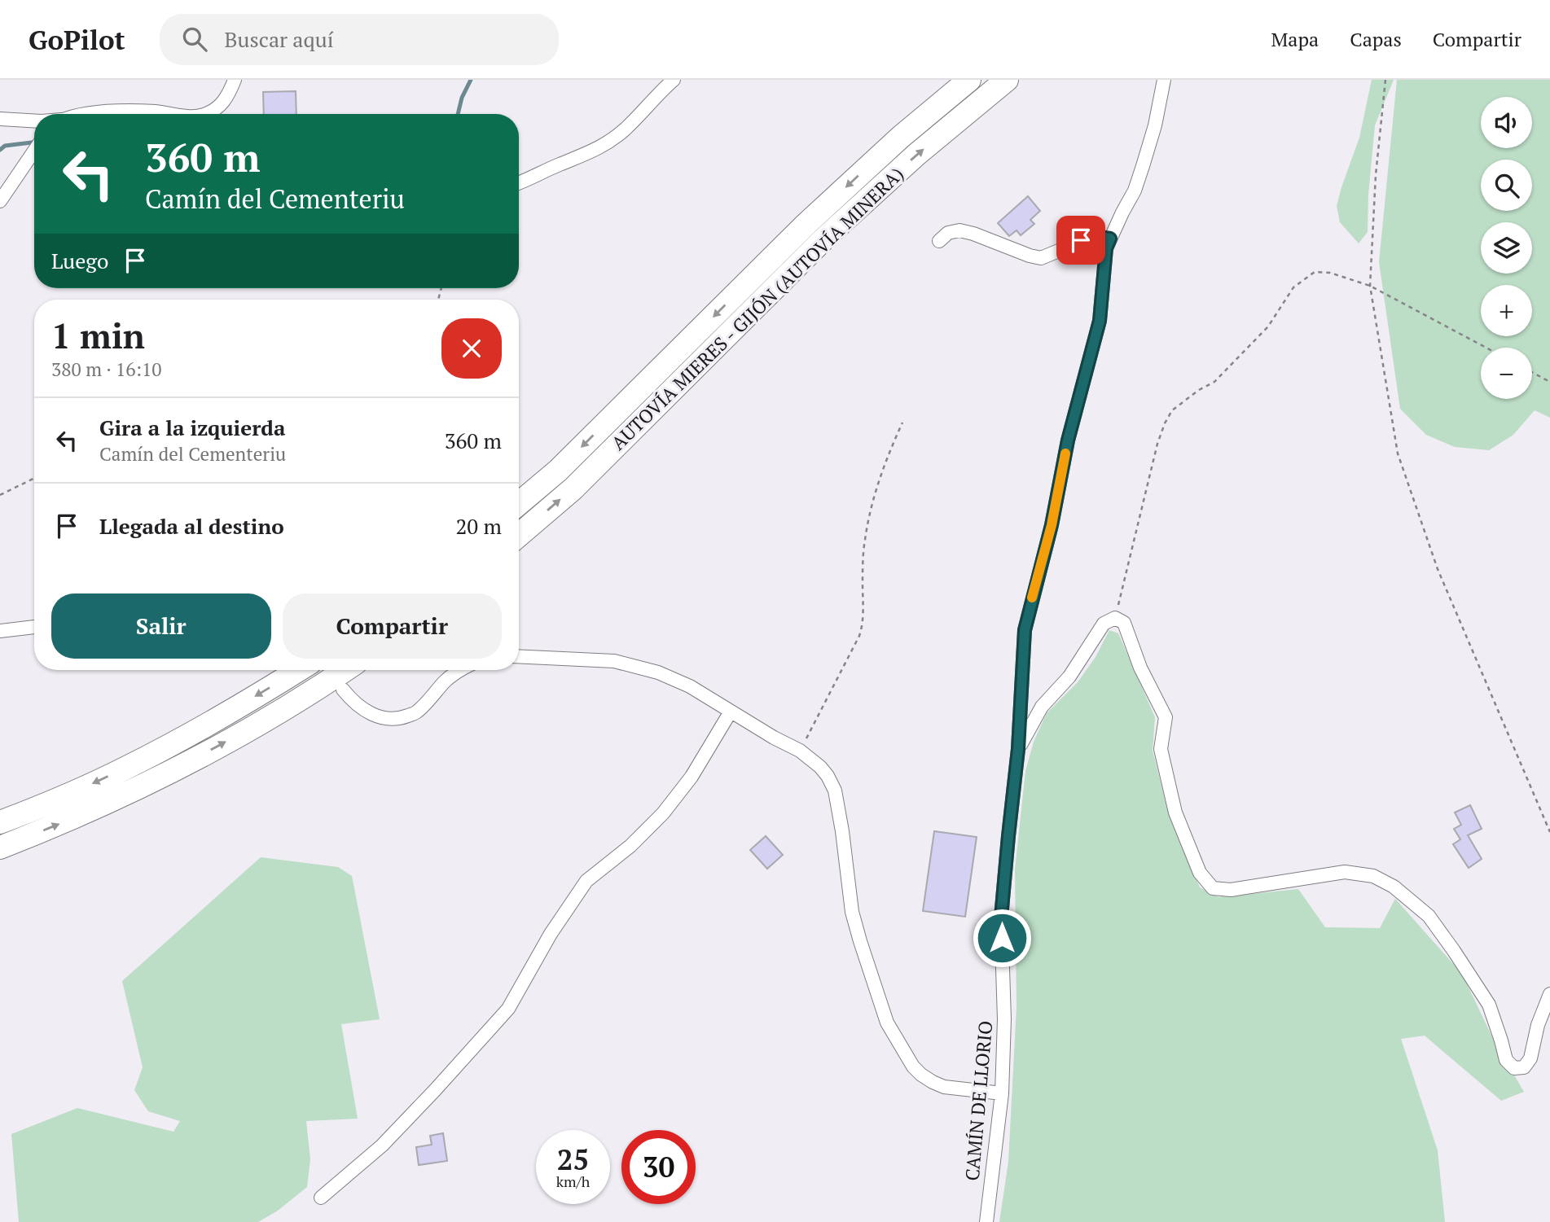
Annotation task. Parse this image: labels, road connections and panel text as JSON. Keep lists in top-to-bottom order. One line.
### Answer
{"streets":{"highway":["AUTOVÍA MIERES - GIJÓN (AUTOVÍA MINERA)"],"street":["CAMÍN DE LLORIO"]},"page":{"header":"GoPilot","search":"Buscar aquí","nav":["Mapa","Capas","Compartir"],"map_buttons":["+","−"],"turn":["360 m","Camín del Cementeriu"],"then":"Luego","heading":["1 min","380 m · 16:10"],"list":[{"name":"Gira a la izquierda","note":"Camín del Cementeriu","value":"360 m"},{"name":"Llegada al destino","value":"20 m"}],"buttons":["Salir","Compartir"],"speed":"25 km/h","limit":"30"}}
